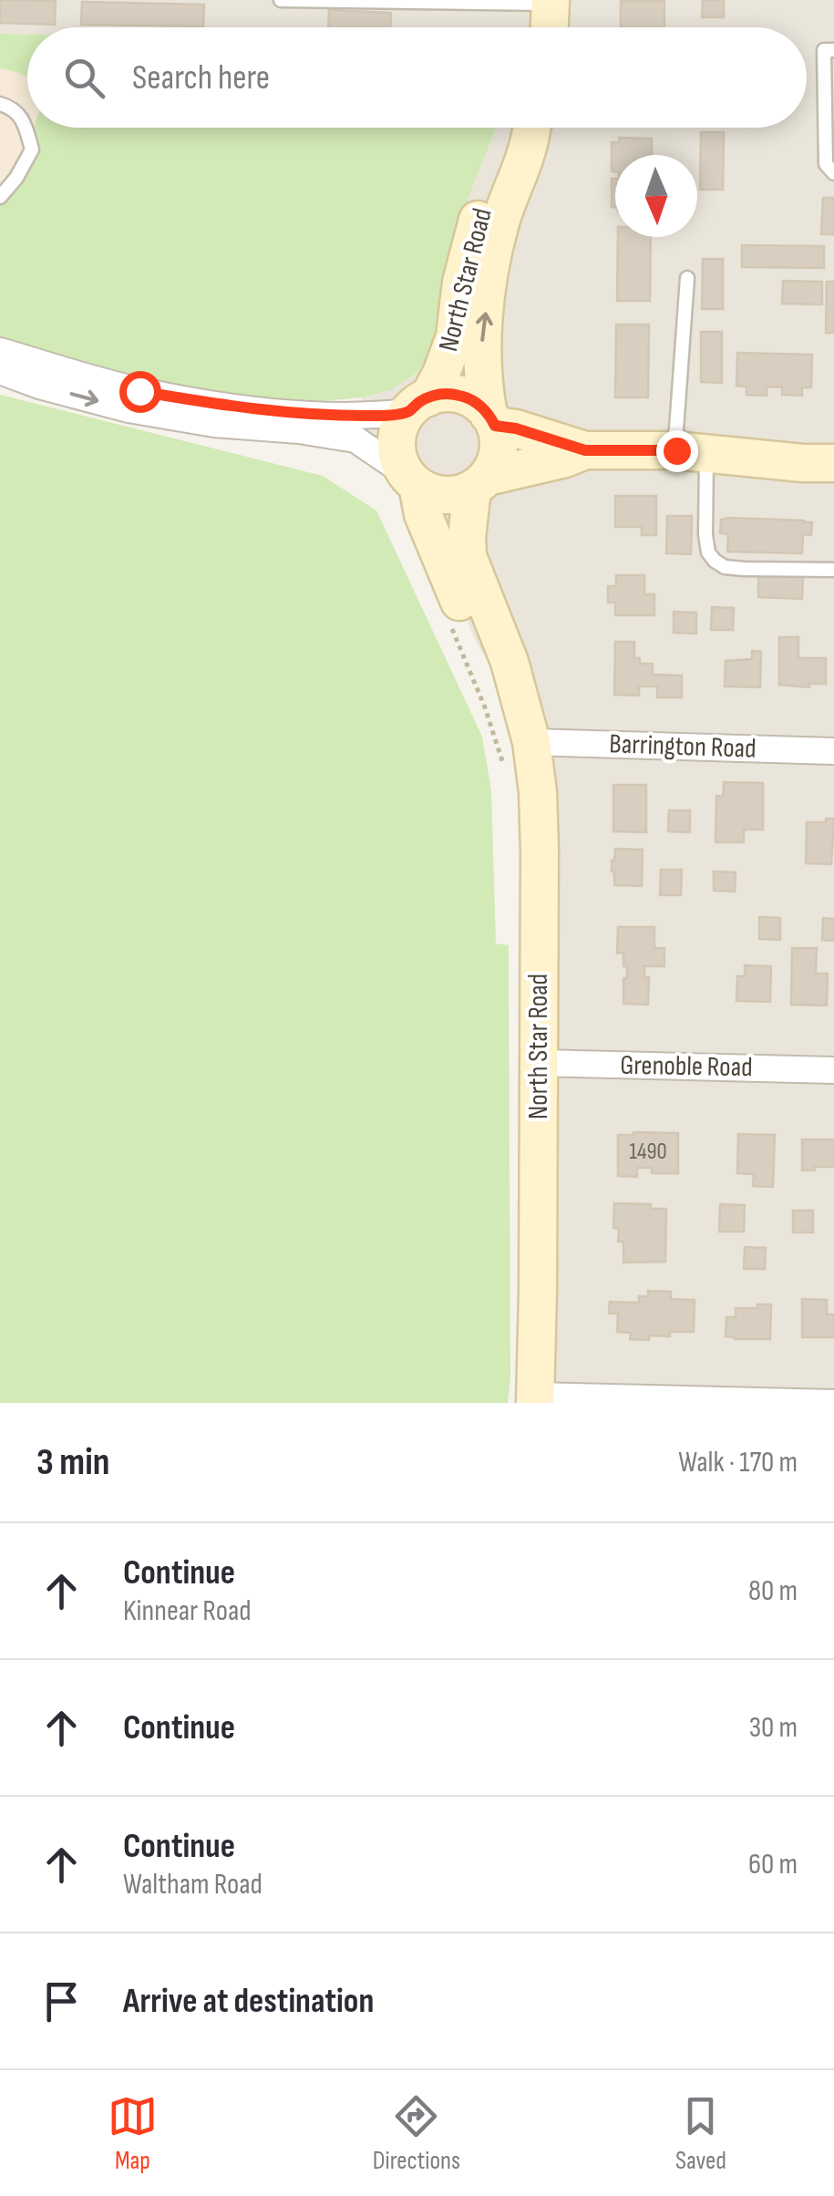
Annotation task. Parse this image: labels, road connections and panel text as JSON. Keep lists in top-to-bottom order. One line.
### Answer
{"streets":{"street":["North Star Road","Barrington Road","Grenoble Road"]},"crossings":[["North Star Road","Barrington Road"],["North Star Road","Grenoble Road"]],"house_numbers":["1490"],"north":"bottom","page":{"search":"Search here","heading":["3 min","Walk · 170 m"],"list":[["Continue","Kinnear Road","80 m"],["Continue","30 m"],["Continue","Waltham Road","60 m"],"Arrive at destination"],"nav":["Map","Directions","Saved"]}}
